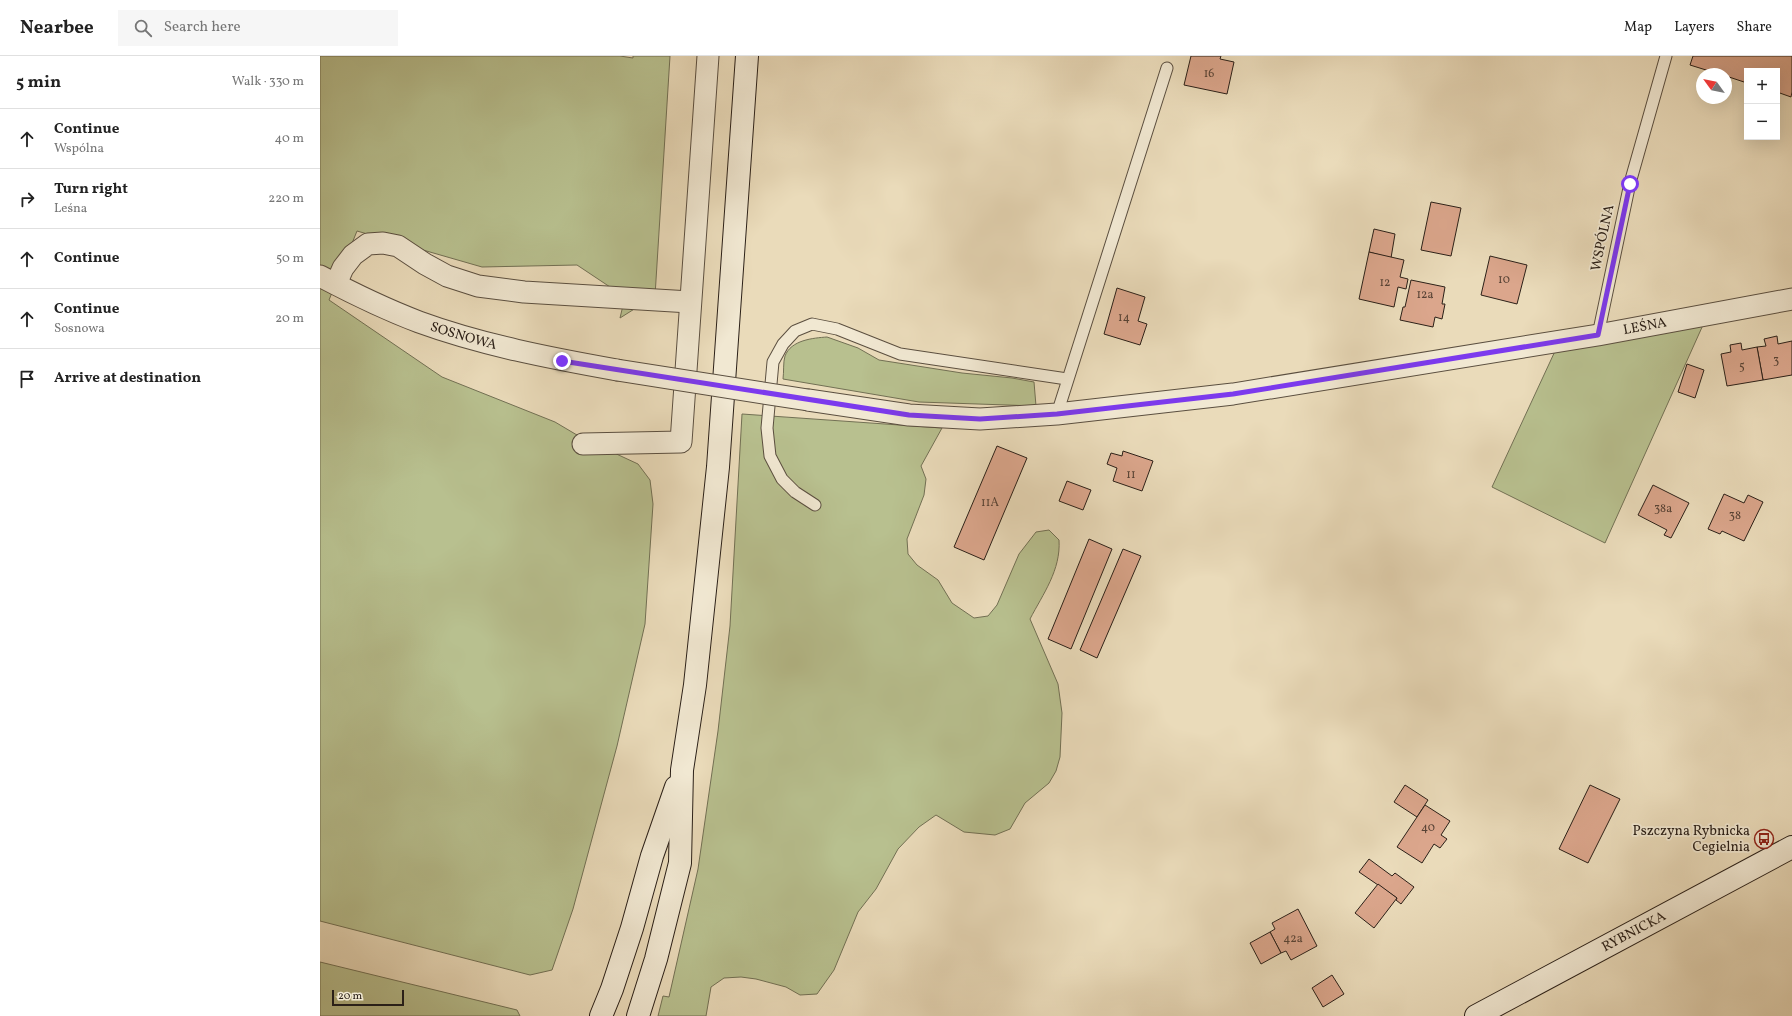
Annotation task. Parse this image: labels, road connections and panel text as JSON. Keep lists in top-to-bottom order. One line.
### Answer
{"streets":{"main road":["RYBNICKA"],"street":["LEŚNA","SOSNOWA"],"lane":["WSPÓLNA"]},"crossings":[["WSPÓLNA","LEŚNA"],["LEŚNA","SOSNOWA"]],"places":{"bus stop":["Pszczyna Rybnicka Cegielnia"]},"house_numbers":["16","10","12","12a","14","3","5","11","11A","38a","38","40","42a"],"scale_bar":"20 m","north":"top left","page":{"header":"Nearbee","search":"Search here","nav":["Map","Layers","Share"],"heading":["5 min","Walk · 330 m"],"map_buttons":["+","−"],"list":[["Continue","Wspólna","40 m"],["Turn right","Leśna","220 m"],["Continue","50 m"],["Continue","Sosnowa","20 m"],"Arrive at destination"],"scale":"20 m"}}
